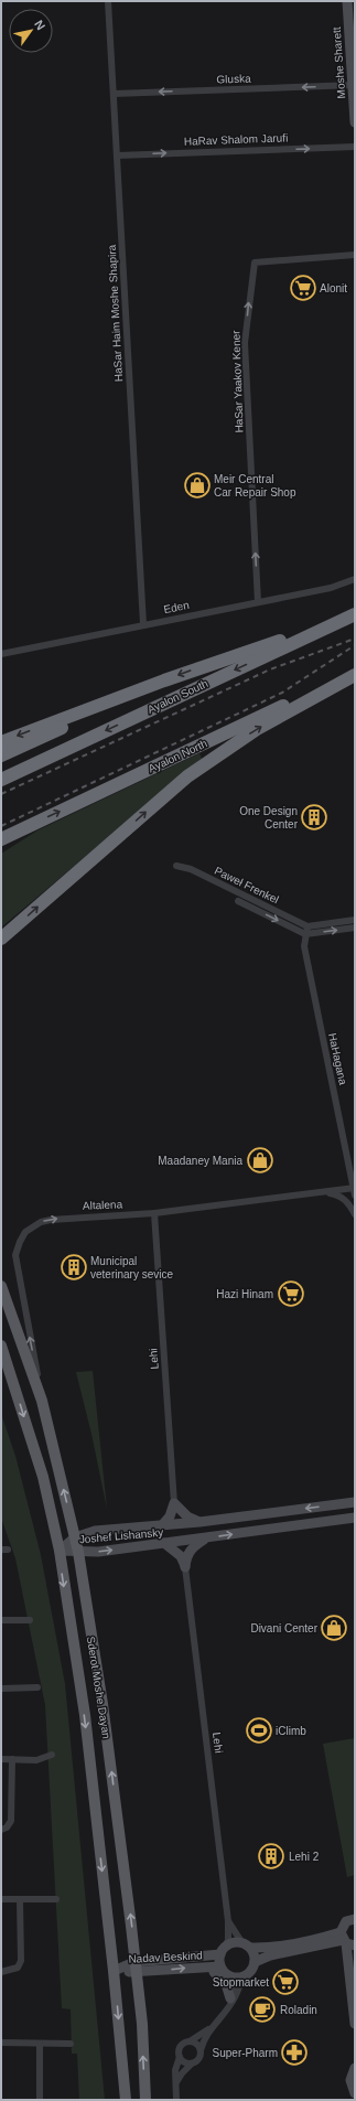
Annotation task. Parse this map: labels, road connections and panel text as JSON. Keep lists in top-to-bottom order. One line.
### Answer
{"streets":{"highway":["Ayalon South","Ayalon North"],"main road":["Sderot Moshe Dayan"],"street":["Moshe Sharett","Gluska","HaRav Shalom Jarufi","HaSar Haim Moshe Shapira","HaSar Yaakov Kener","Eden","Paweł Frenkel","HaHagana","Altalena","Lehi","Joshef Lishansky","Nadav Beskind"]},"crossings":[["Moshe Sharett","Gluska"],["Gluska","HaSar Haim Moshe Shapira"],["HaRav Shalom Jarufi","HaSar Haim Moshe Shapira"],["HaSar Haim Moshe Shapira","Eden"],["HaSar Yaakov Kener","Eden"],["Paweł Frenkel","HaHagana"],["HaHagana","Altalena"],["Altalena","Lehi"],["Altalena","Sderot Moshe Dayan"],["Lehi","Nadav Beskind"],["Joshef Lishansky","Sderot Moshe Dayan"],["Sderot Moshe Dayan","Nadav Beskind"]],"one_way":["Gluska","HaRav Shalom Jarufi","HaSar Yaakov Kener"],"places":{"supermarket":["Alonit","Hazi Hinam","Stopmarket"],"shop":["Meir Central Car Repair Shop","Maadaney Mania","Divani Center"],"building":["One Design Center","Municipal veterinary sevice","Lehi 2"],"sports":["iClimb"],"cafe":["Roladin"],"pharmacy":["Super-Pharm"]},"north":"top right"}
